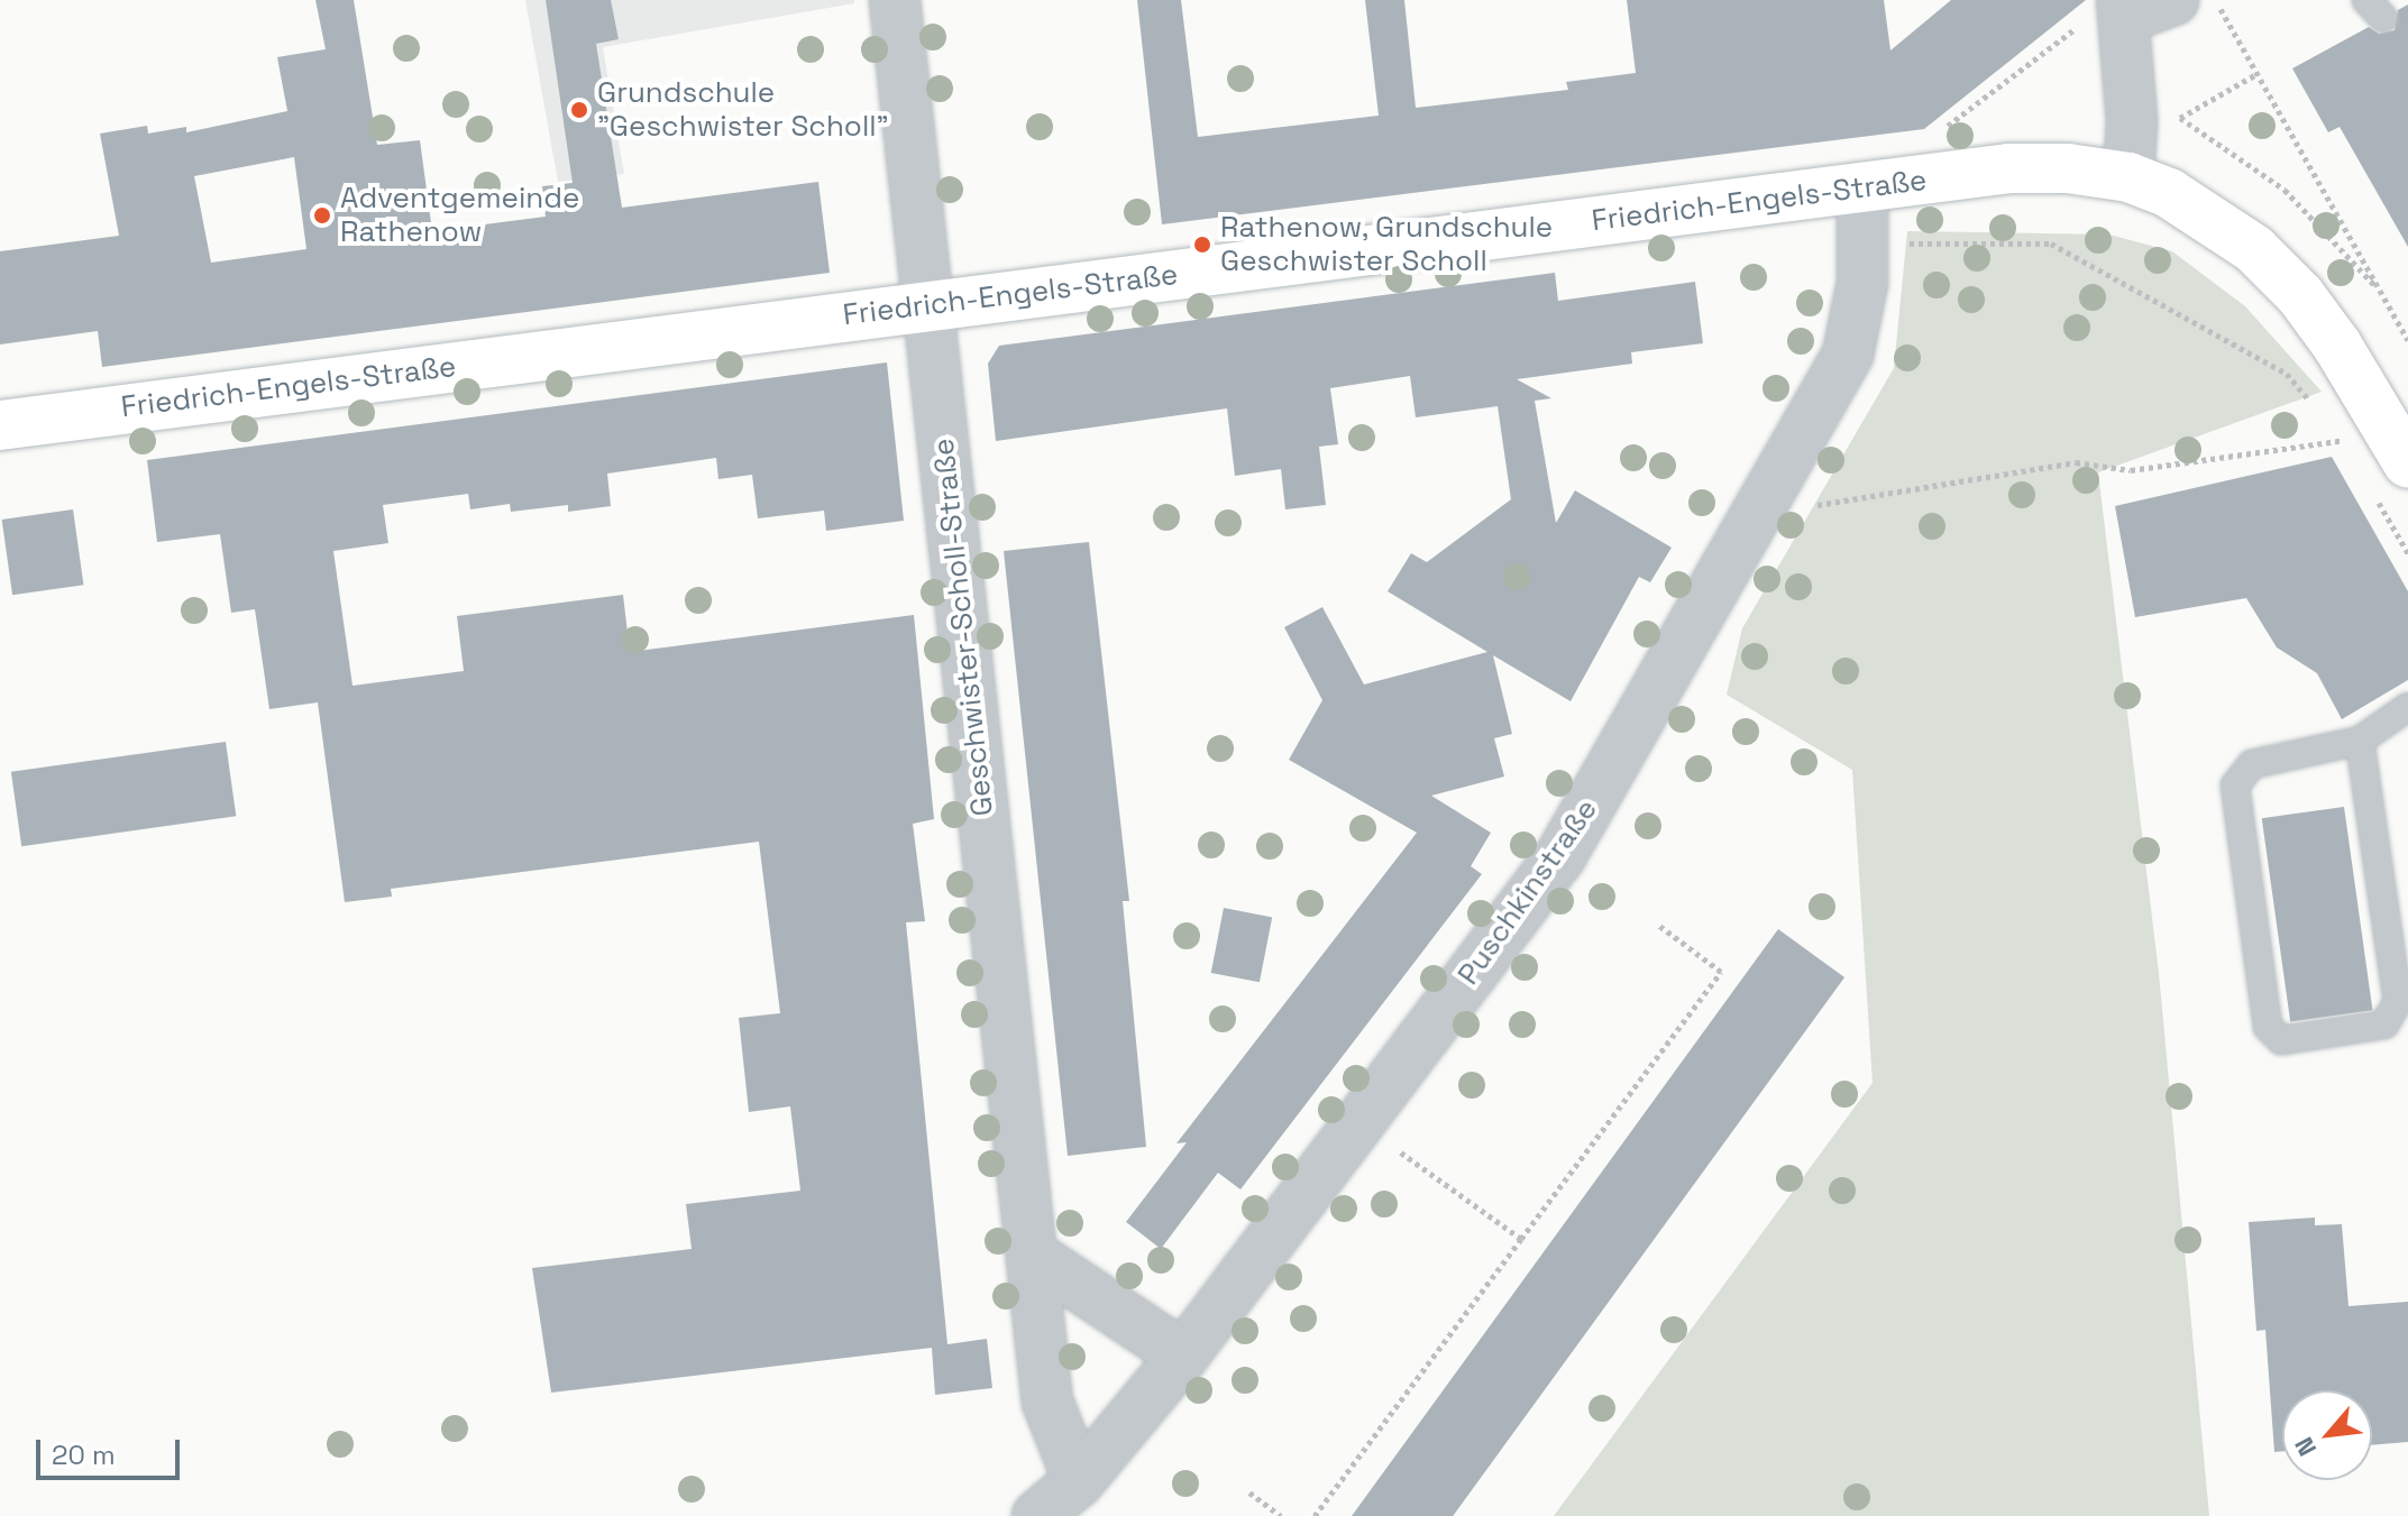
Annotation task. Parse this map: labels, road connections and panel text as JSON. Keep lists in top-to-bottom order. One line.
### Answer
{"streets":{"street":["Friedrich-Engels-Straße","Geschwister-Scholl-Straße","Puschkinstraße"]},"crossings":[["Friedrich-Engels-Straße","Geschwister-Scholl-Straße"],["Friedrich-Engels-Straße","Puschkinstraße"],["Geschwister-Scholl-Straße","Puschkinstraße"]],"places":["Grundschule \"Geschwister Scholl\"","Adventgemeinde Rathenow","Rathenow, Grundschule Geschwister Scholl"],"scale_bar":"20 m","north":"bottom left"}
